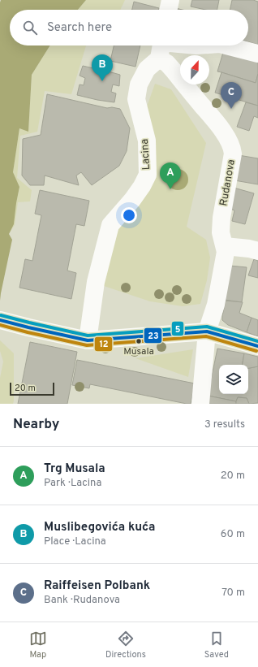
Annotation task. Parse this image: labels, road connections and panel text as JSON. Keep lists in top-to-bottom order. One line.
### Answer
{"streets":{"street":["Lacina","Rudanova"]},"crossings":[["Lacina","Rudanova"]],"places":["Musala"],"lines":["transit line 5","transit line 23","transit line 12"],"scale_bar":"20 m","north":"top","page":{"search":"Search here","pins":["B","C","A"],"scale":"20 m","heading":["Nearby","3 results"],"list":[{"mark":"A","name":"Trg Musala","note":"Park · Lacina","value":"20 m"},{"mark":"B","name":"Muslibegovića kuća","note":"Place · Lacina","value":"60 m"},{"mark":"C","name":"Raiffeisen Polbank","note":"Bank · Rudanova","value":"70 m"}],"nav":["Map","Directions","Saved"]}}
